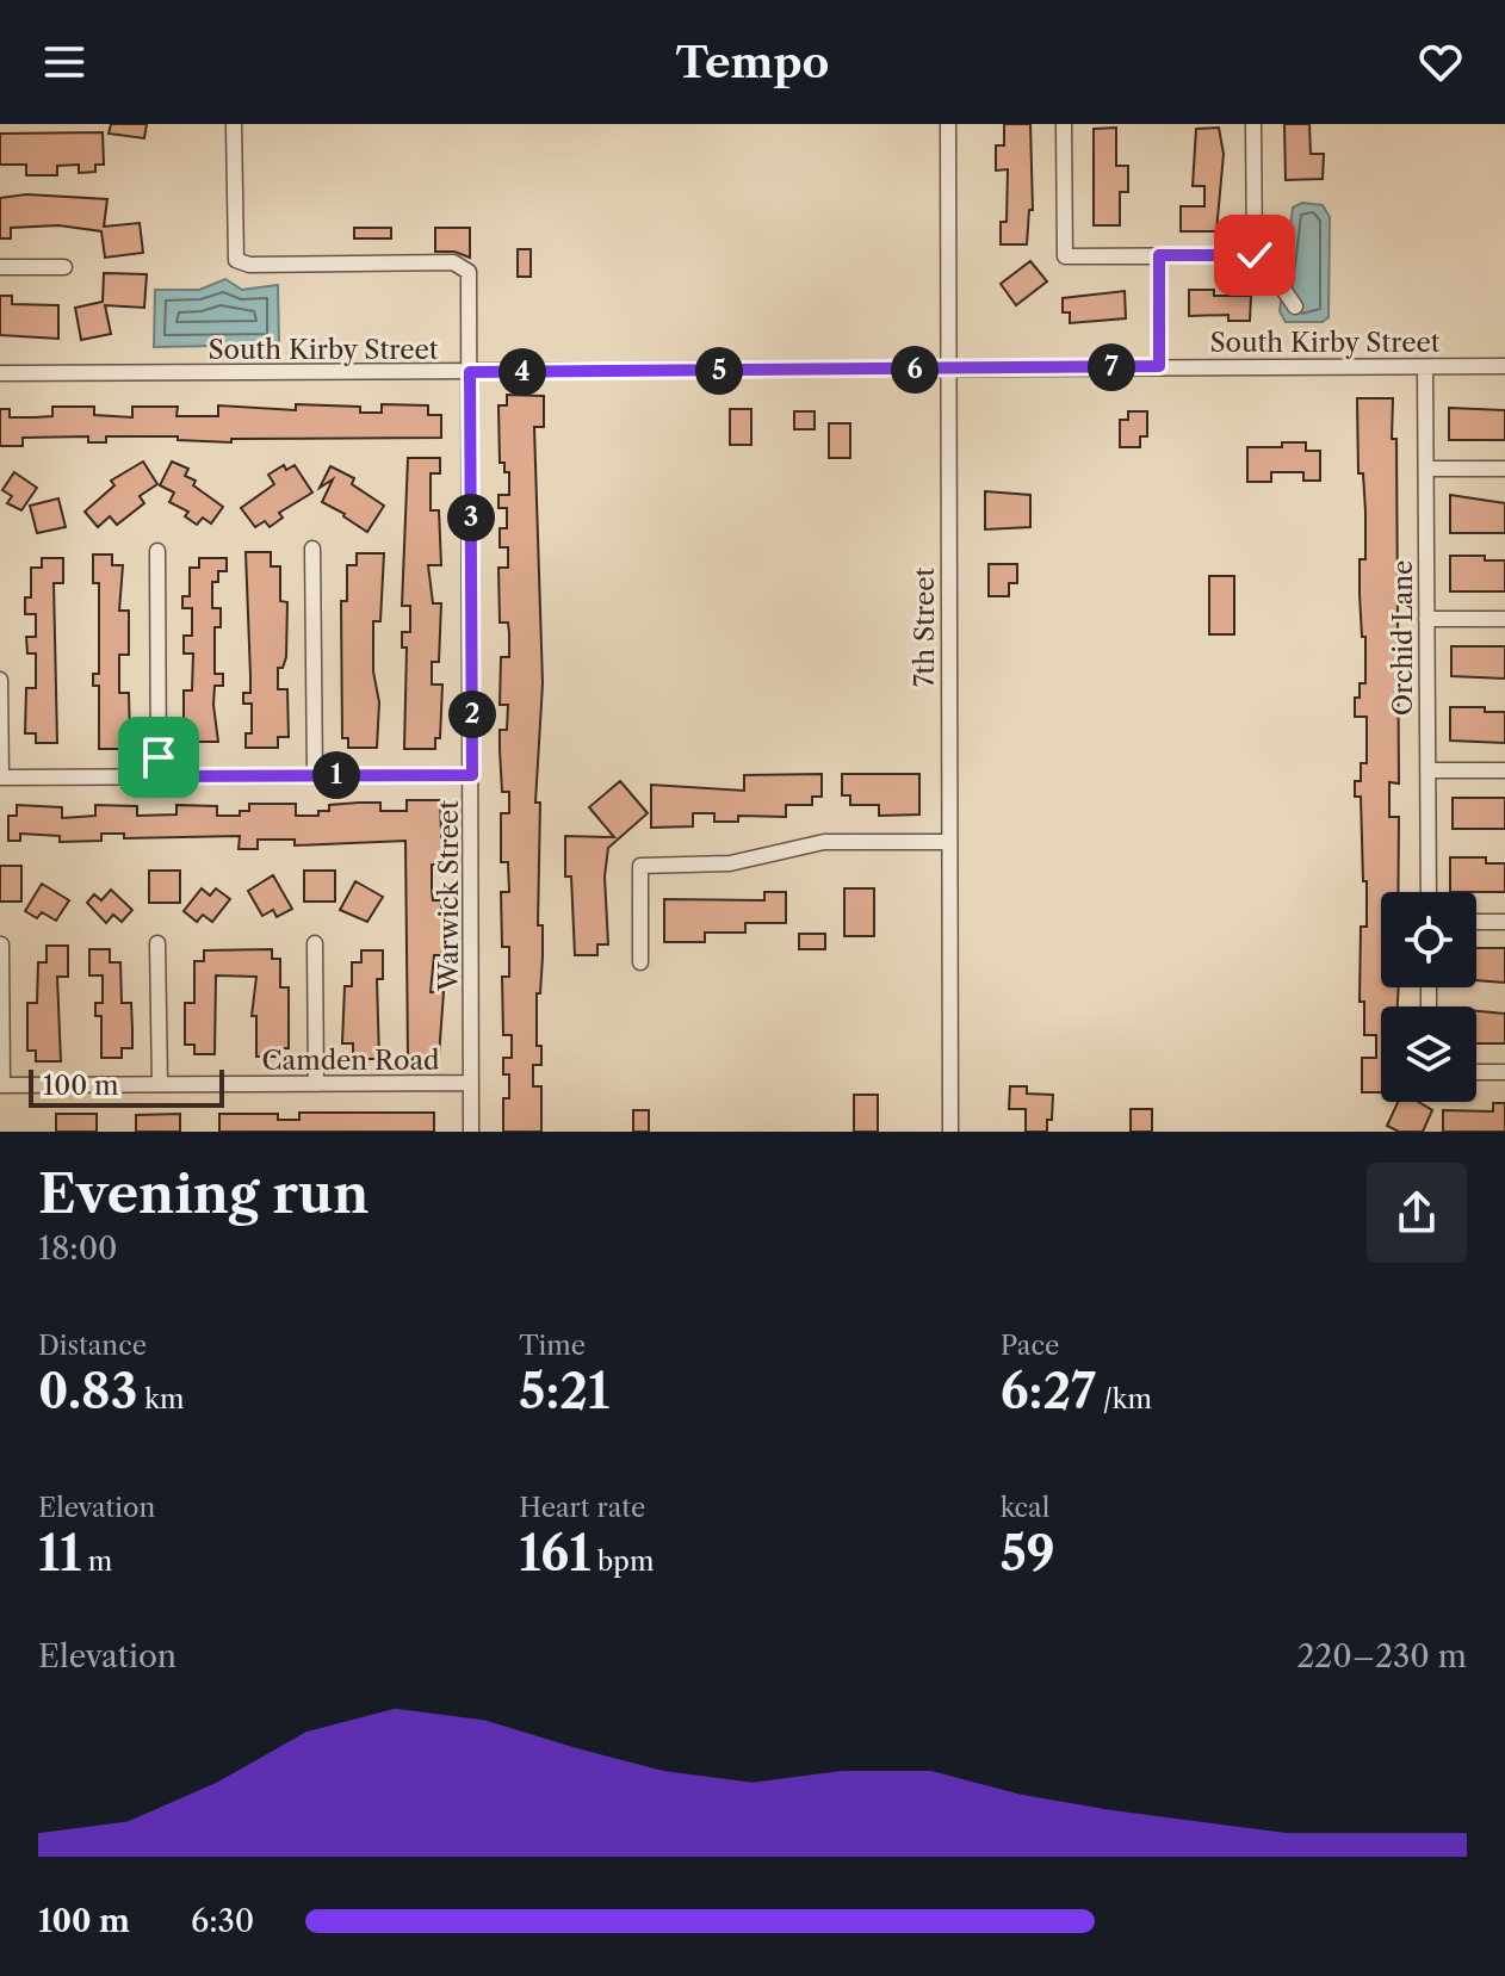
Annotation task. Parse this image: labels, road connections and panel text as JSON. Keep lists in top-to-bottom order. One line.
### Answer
{"streets":{"street":["South Kirby Street","7th Street","Orchid Lane","Warwick Street","Camden Road"]},"crossings":[["South Kirby Street","7th Street"],["South Kirby Street","Orchid Lane"],["South Kirby Street","Warwick Street"],["Warwick Street","Camden Road"]],"scale_bar":"100 m","page":{"header":"Tempo","pins":["7","6","5","4","3","2","1"],"scale":"100 m","heading":["Evening run","18:00"],"stats":[["Distance","0.83 km"],["Time","5:21"],["Pace","6:27 /km"],["Elevation","11 m"],["Heart rate","161 bpm"],["kcal","59"]],"chart":["Elevation","220–230 m"],"list":[{"name":"100 m","note":"6:30"}]}}
